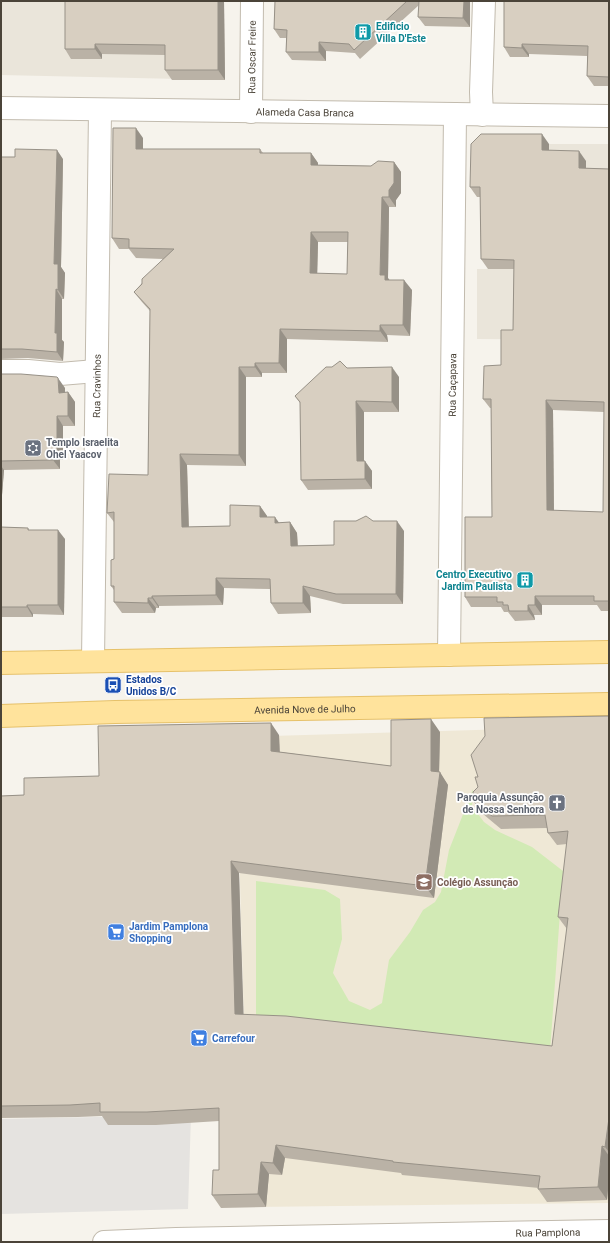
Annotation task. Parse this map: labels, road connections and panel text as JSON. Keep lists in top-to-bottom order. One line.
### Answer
{"streets":{"main road":["Avenida Nove de Julho"],"street":["Rua Oscar Freire","Alameda Casa Branca","Rua Caçapava","Rua Cravinhos","Rua Pamplona"]},"crossings":[["Rua Oscar Freire","Alameda Casa Branca"],["Alameda Casa Branca","Rua Caçapava"],["Alameda Casa Branca","Rua Cravinhos"]],"places":{"building":["Edificio Villa D'Este","Centro Executivo Jardim Paulista"],"synagogue":["Templo Israelita Ohel Yaacov"],"bus stop":["Estados Unidos B/C"],"church":["Paroquia Assunção de Nossa Senhora"],"school or university":["Colégio Assunção"],"supermarket":["Jardim Pamplona Shopping","Carrefour"]}}
